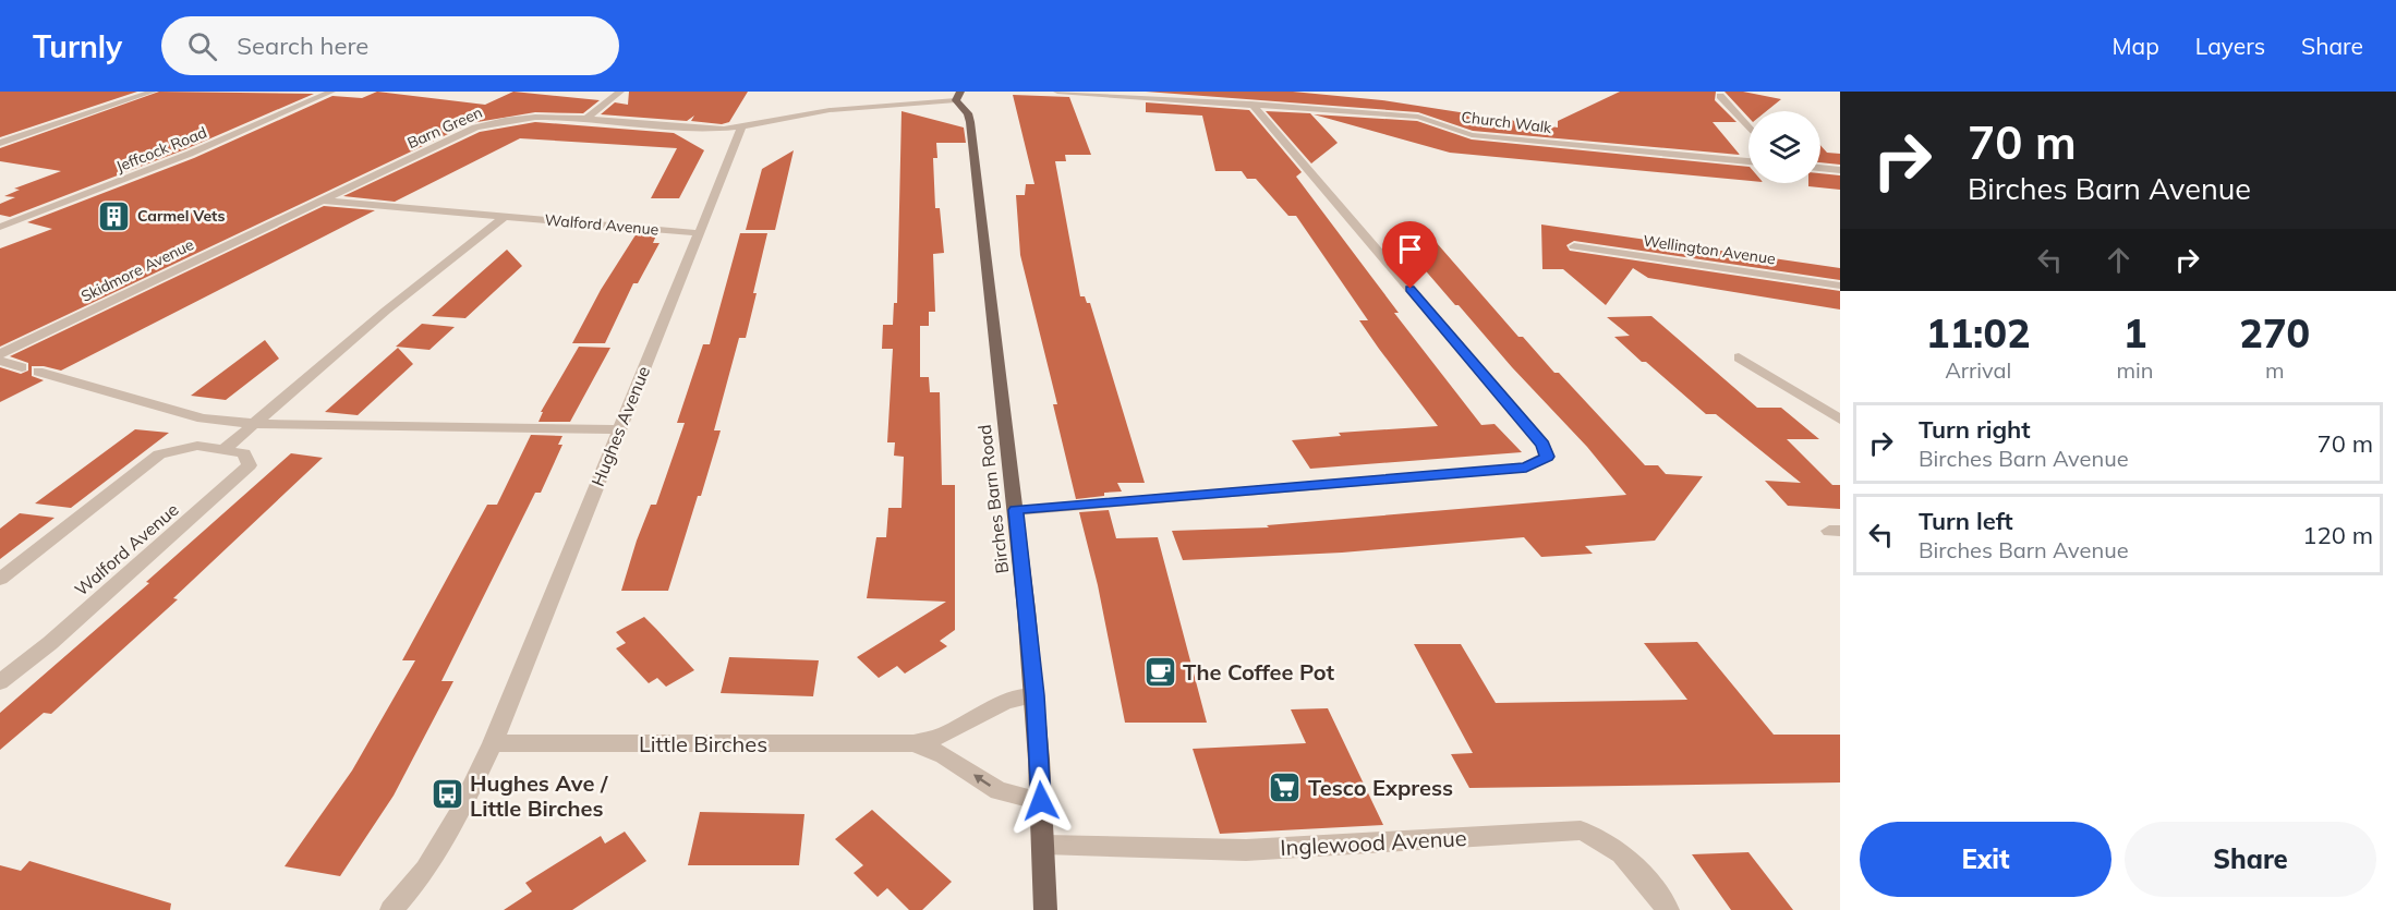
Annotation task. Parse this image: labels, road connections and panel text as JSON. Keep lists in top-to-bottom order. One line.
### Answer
{"streets":{"main road":["Birches Barn Road"],"street":["Church Walk","Barn Green","Jeffcock Road","Walford Avenue","Wellington Avenue","Skidmore Avenue","Hughes Avenue","Little Birches","Inglewood Avenue"]},"crossings":[["Barn Green","Walford Avenue"],["Barn Green","Skidmore Avenue"],["Barn Green","Hughes Avenue"],["Walford Avenue","Skidmore Avenue"],["Walford Avenue","Hughes Avenue"],["Hughes Avenue","Little Birches"],["Birches Barn Road","Little Birches"],["Birches Barn Road","Inglewood Avenue"]],"places":{"building":["Carmel Vets"],"cafe":["The Coffee Pot"],"supermarket":["Tesco Express"],"bus stop":["Hughes Ave / Little Birches"]},"page":{"header":"Turnly","search":"Search here","nav":["Map","Layers","Share"],"turn":["70 m","Birches Barn Avenue"],"eta":["11:02","Arrival","1","min","270","m"],"list":[{"name":"Turn right","note":"Birches Barn Avenue","value":"70 m"},{"name":"Turn left","note":"Birches Barn Avenue","value":"120 m"}],"buttons":["Exit","Share"]}}
